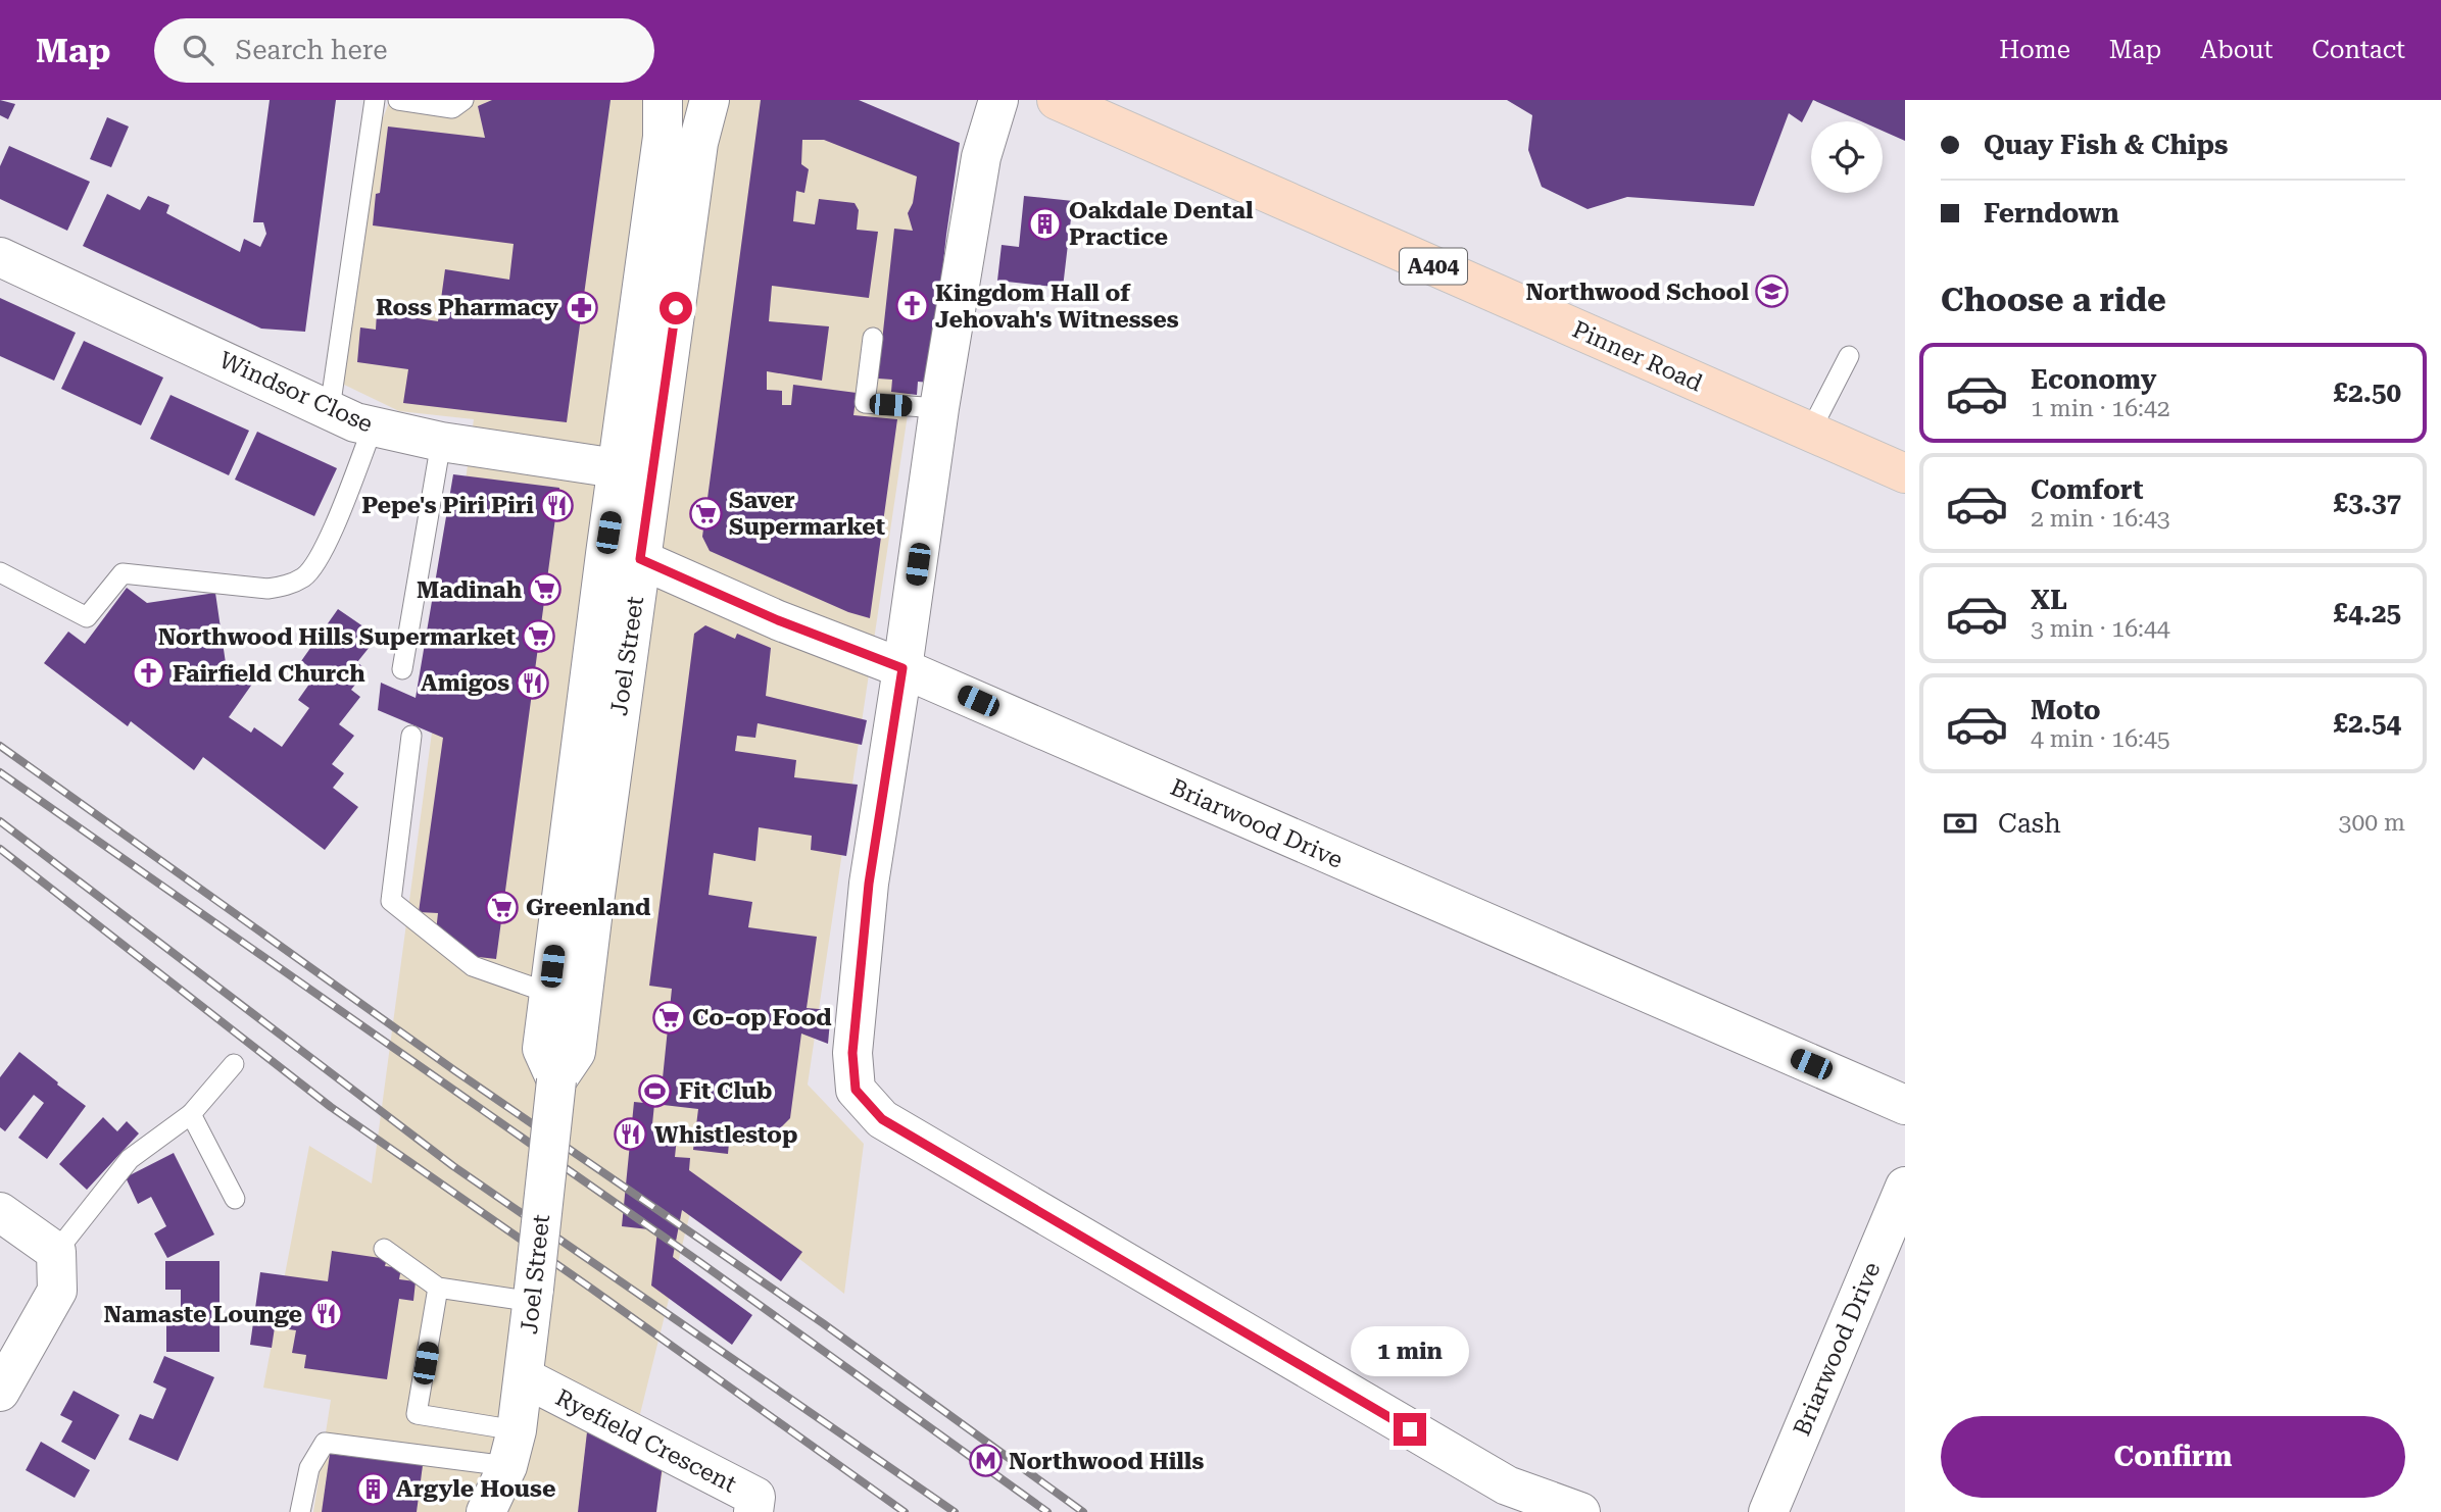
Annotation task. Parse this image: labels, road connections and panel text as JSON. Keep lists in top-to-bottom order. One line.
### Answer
{"streets":{"main road":["A404","Pinner Road"],"street":["Windsor Close","Joel Street","Briarwood Drive","Ryefield Crescent"]},"crossings":[["Windsor Close","Joel Street"],["Joel Street","Briarwood Drive"],["Joel Street","Ryefield Crescent"]],"places":{"building":["Oakdale Dental Practice","Argyle House"],"school or university":["Northwood School"],"church":["Kingdom Hall of Jehovah's Witnesses","Fairfield Church"],"pharmacy":["Ross Pharmacy"],"restaurant":["Pepe's Piri Piri","Amigos","Whistlestop","Namaste Lounge"],"supermarket":["Saver Supermarket","Madinah","Northwood Hills Supermarket","Greenland","Co-op Food"],"sports":["Fit Club"],"metro station":["Northwood Hills"]},"page":{"header":"Map","search":"Search here","nav":["Home","Map","About","Contact"],"banner":["Quay Fish & Chips","Ferndown"],"heading":"Choose a ride","list":[{"name":"Economy","note":"1 min · 16:42","value":"£2.50"},{"name":"Comfort","note":"2 min · 16:43","value":"£3.37"},{"name":"XL","note":"3 min · 16:44","value":"£4.25"},{"name":"Moto","note":"4 min · 16:45","value":"£2.54"}],"pay":["Cash","300 m"],"bubble":"1 min","buttons":"Confirm"}}
